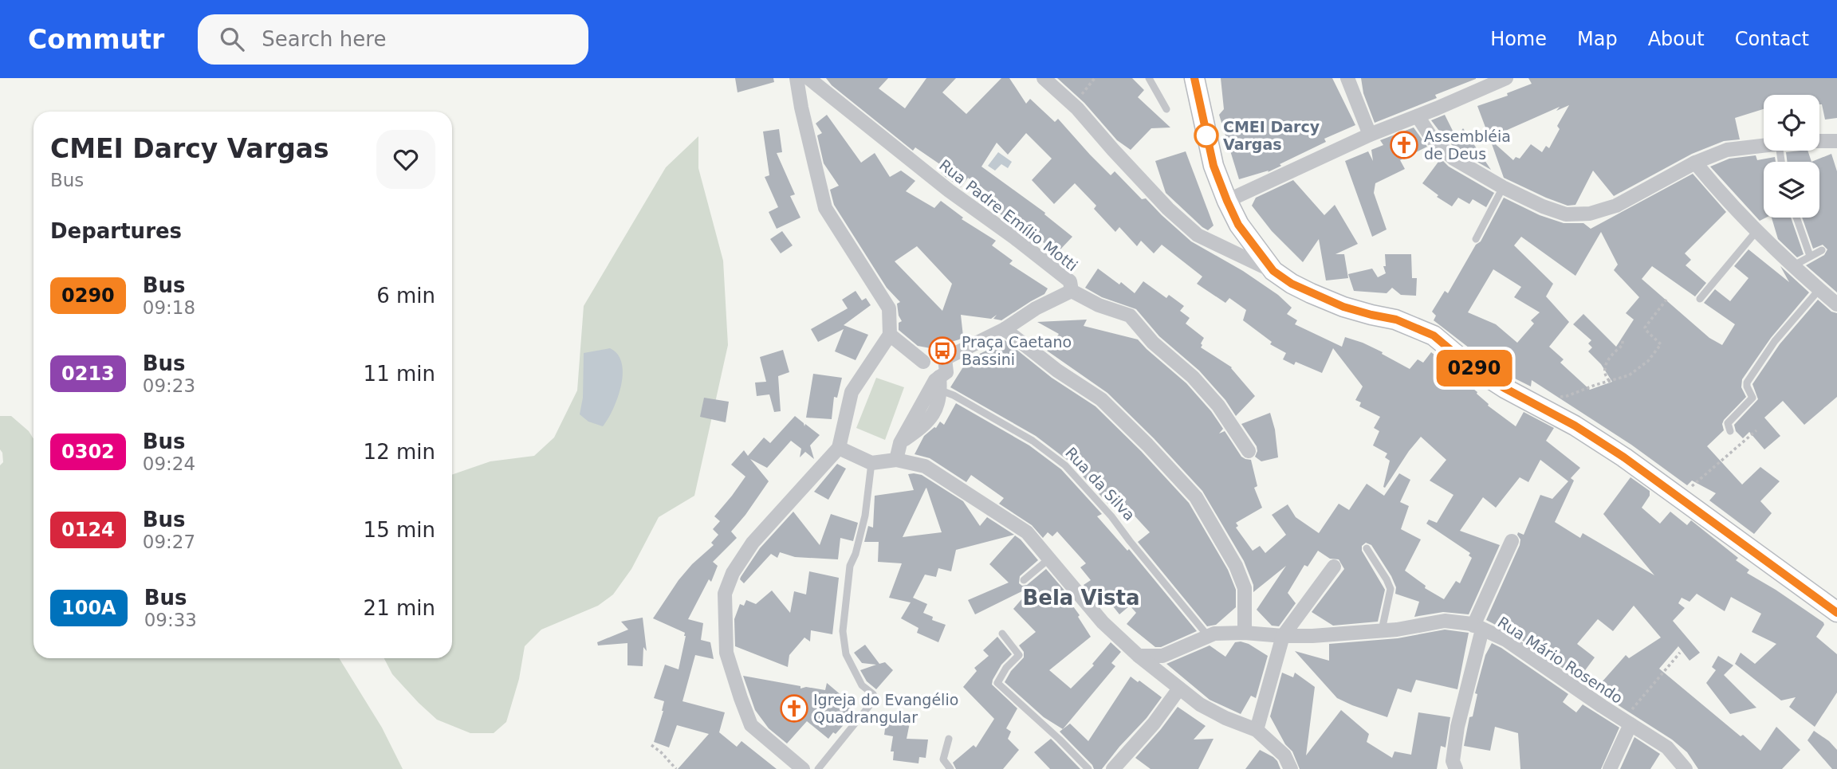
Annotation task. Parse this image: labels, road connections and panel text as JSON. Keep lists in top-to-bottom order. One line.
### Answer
{"streets":{"street":["Rua Padre Emílio Motti","Rua Mário Rosendo"],"lane":["Rua da Silva"]},"crossings":[["Rua da Silva","Rua Mário Rosendo"]],"districts":["Bela Vista"],"places":{"other":["CMEI Darcy Vargas"],"church":["Assembléia de Deus","Igreja do Evangélio Quadrangular"],"bus stop":["Praça Caetano Bassini"]},"lines":["bus line 0290"],"page":{"header":"Commutr","search":"Search here","nav":["Home","Map","About","Contact"],"on_map":"0290","heading":[["CMEI Darcy Vargas","Bus"],"Departures"],"list":[{"mark":"0290","name":"Bus","note":"09:18","value":"6 min"},{"mark":"0213","name":"Bus","note":"09:23","value":"11 min"},{"mark":"0302","name":"Bus","note":"09:24","value":"12 min"},{"mark":"0124","name":"Bus","note":"09:27","value":"15 min"},{"mark":"100A","name":"Bus","note":"09:33","value":"21 min"}]}}
